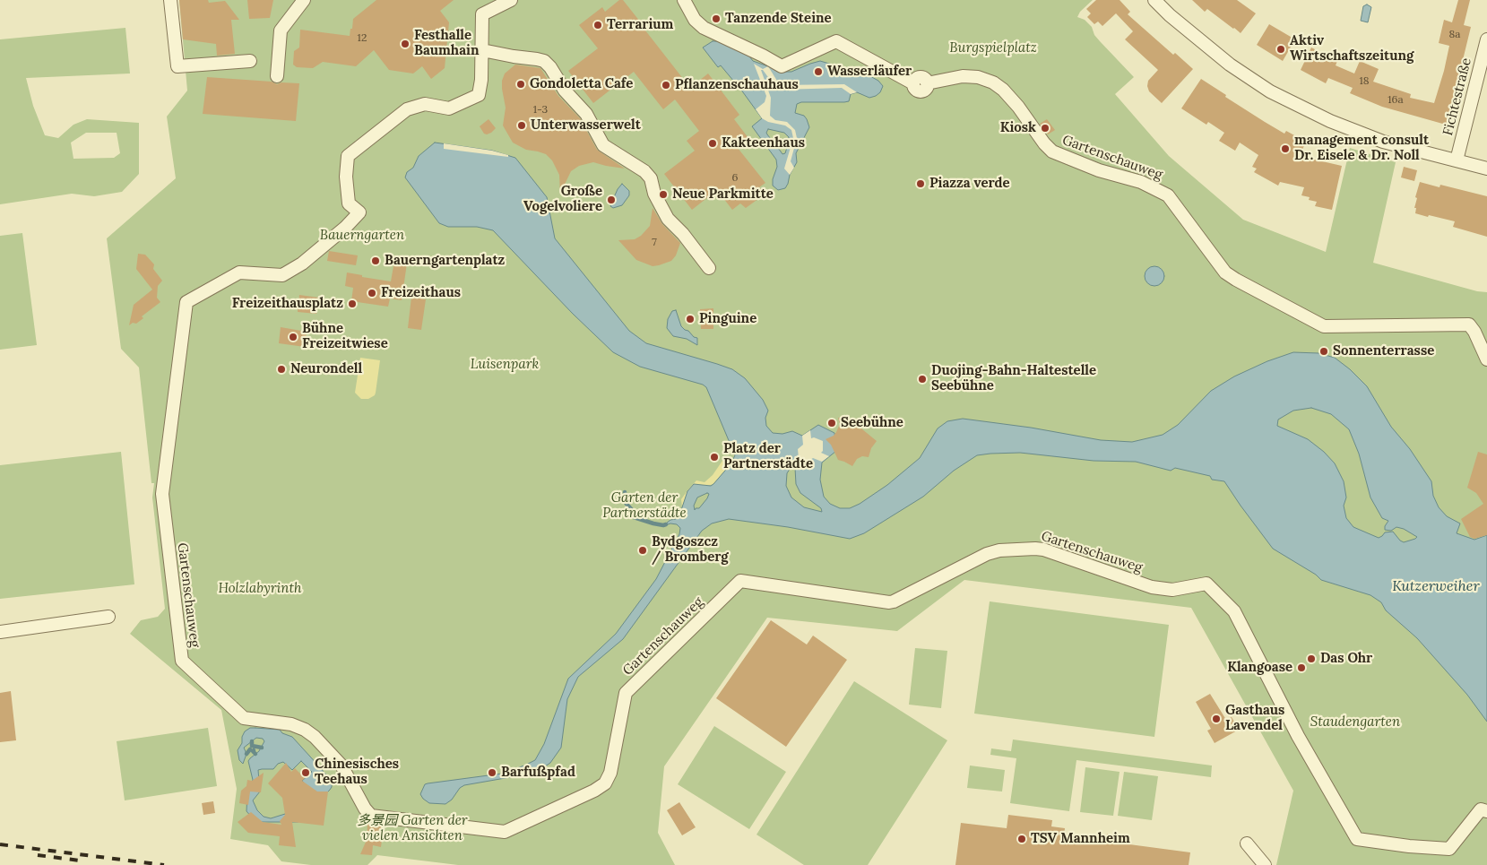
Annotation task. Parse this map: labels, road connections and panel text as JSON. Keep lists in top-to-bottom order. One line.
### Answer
{"streets":{"street":["Fichtestraße","Gartenschauweg"]},"water":["Kutzerweiher"],"parks":["Burgspielplatz","Bauerngarten","Luisenpark","Garten der Partnerstädte","Holzlabyrinth","Staudengarten","多景园 Garten der vielen Ansichten"],"places":["Tanzende Steine","Terrarium","Festhalle Baumhain","Aktiv Wirtschaftszeitung","Wasserläufer","Gondoletta Cafe","Pflanzenschauhaus","Unterwasserwelt","Kiosk","Kakteenhaus","management consult Dr. Eisele & Dr. Noll","Piazza verde","Neue Parkmitte","Große Vogelvoliere","Bauerngartenplatz","Freizeithaus","Freizeithausplatz","Pinguine","Bühne Freizeitwiese","Sonnenterrasse","Neurondell","Duojing-Bahn-Haltestelle Seebühne","Seebühne","Platz der Partnerstädte","Bydgoszcz / Bromberg","Das Ohr","Klangoase","Gasthaus Lavendel","Chinesisches Teehaus","Barfußpfad","TSV Mannheim"],"house_numbers":["8a","12","18","16a","1-3","6","7"]}
